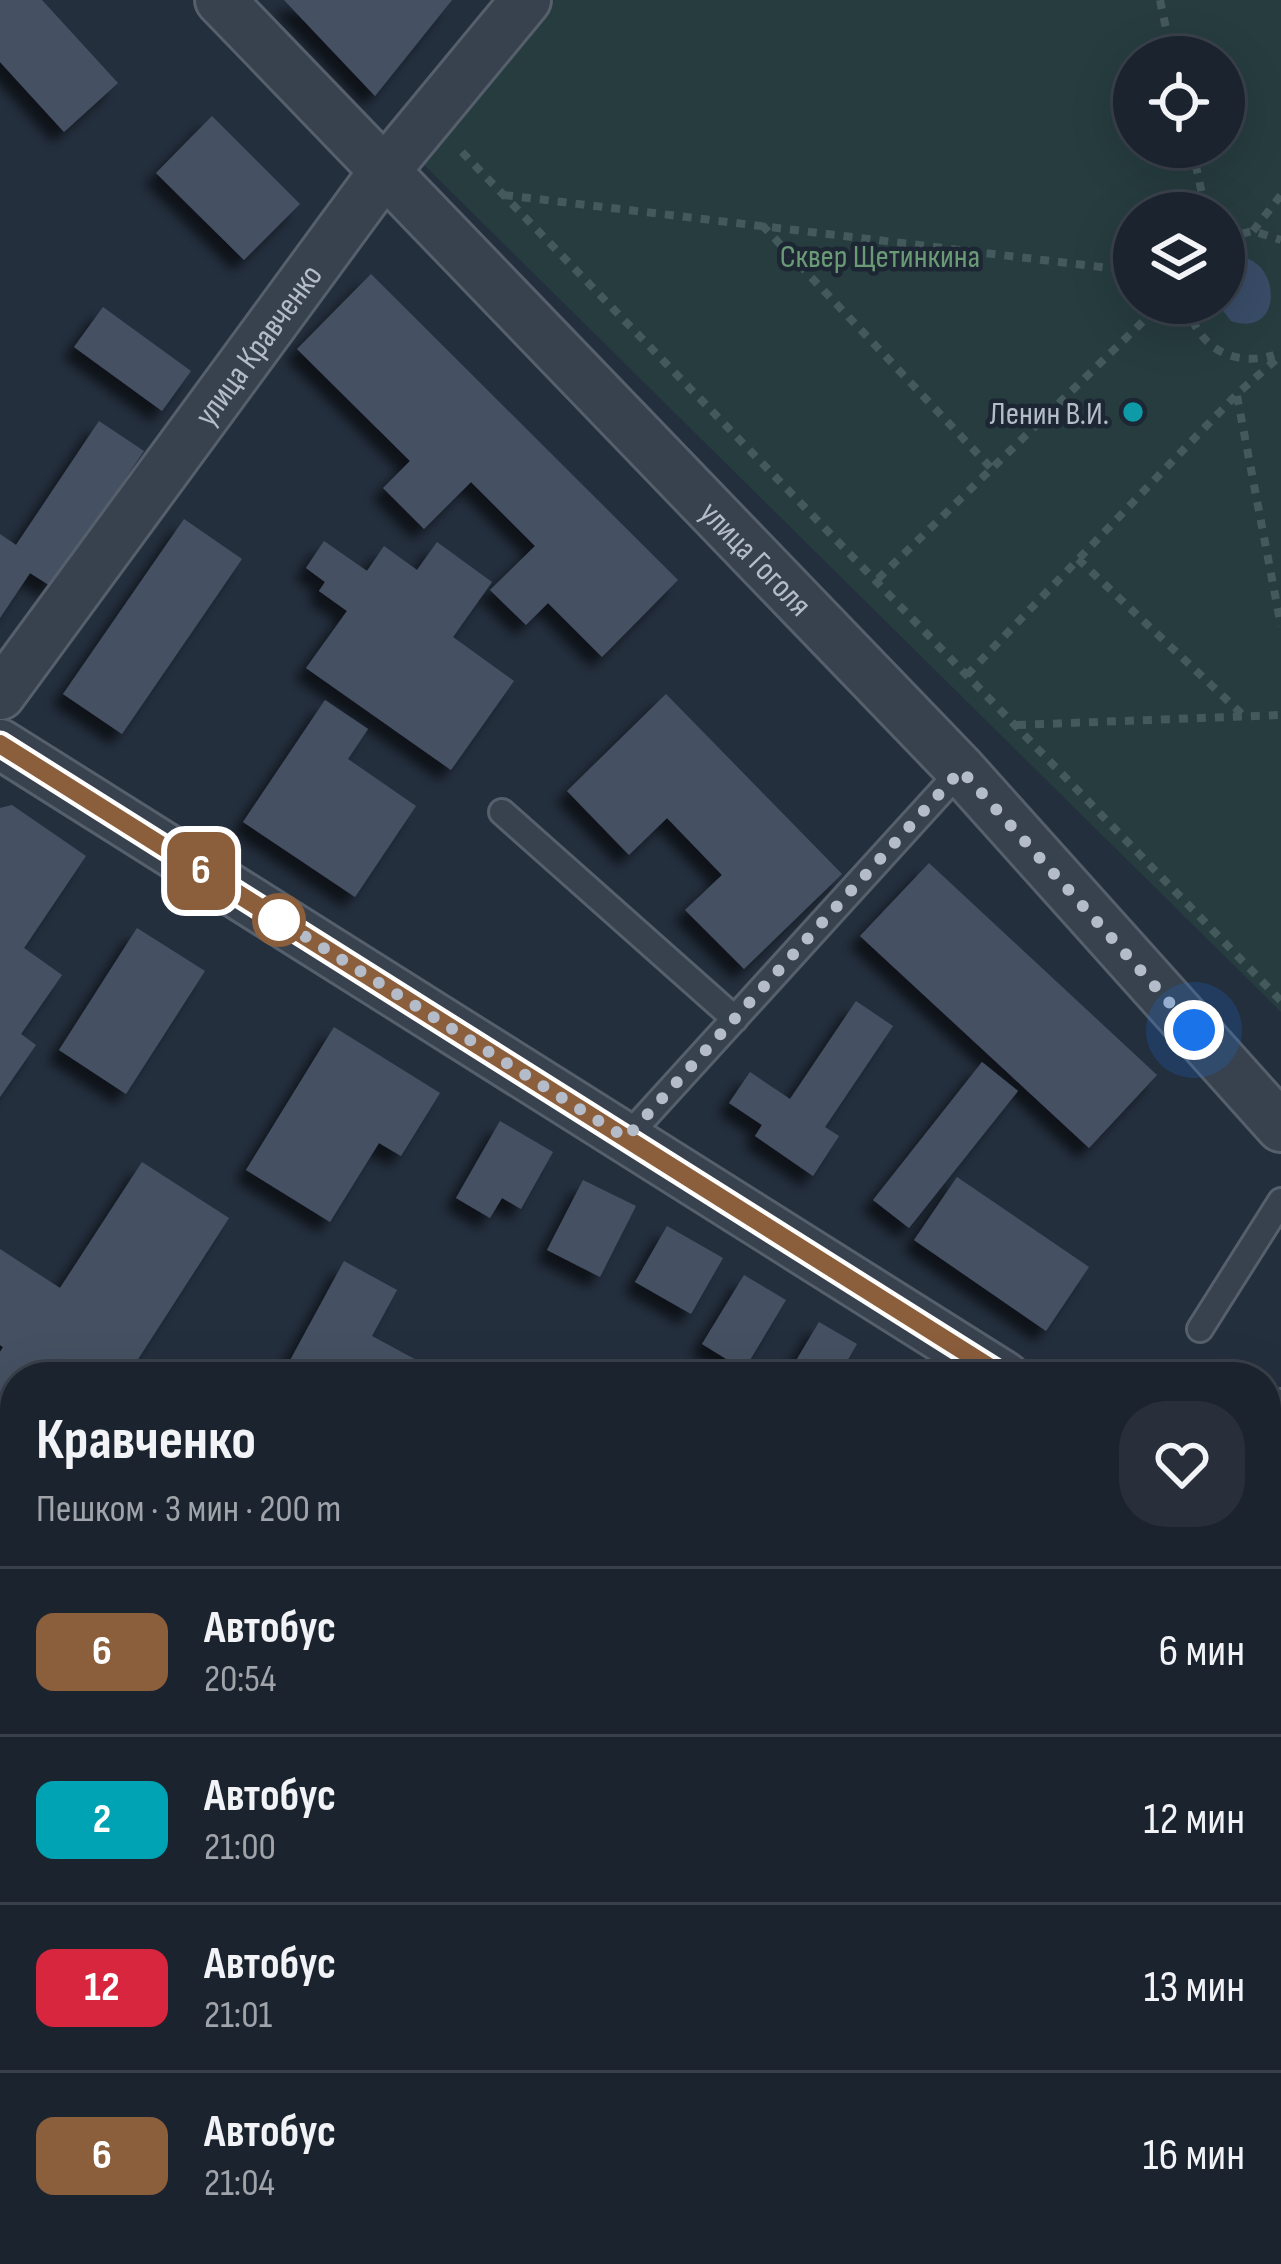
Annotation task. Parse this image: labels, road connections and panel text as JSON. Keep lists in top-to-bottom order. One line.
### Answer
{"streets":{"street":["улица Кравченко","улица Гоголя"]},"crossings":[["улица Кравченко","улица Гоголя"]],"parks":["Сквер Щетинкина"],"places":["Ленин В.И."],"lines":["bus line 6"],"page":{"on_map":"6","heading":["Кравченко","Пешком · 3 мин · 200 m"],"list":[{"mark":"6","name":"Автобус","note":"20:54","value":"6 мин"},{"mark":"2","name":"Автобус","note":"21:00","value":"12 мин"},{"mark":"12","name":"Автобус","note":"21:01","value":"13 мин"},{"mark":"6","name":"Автобус","note":"21:04","value":"16 мин"}]}}
